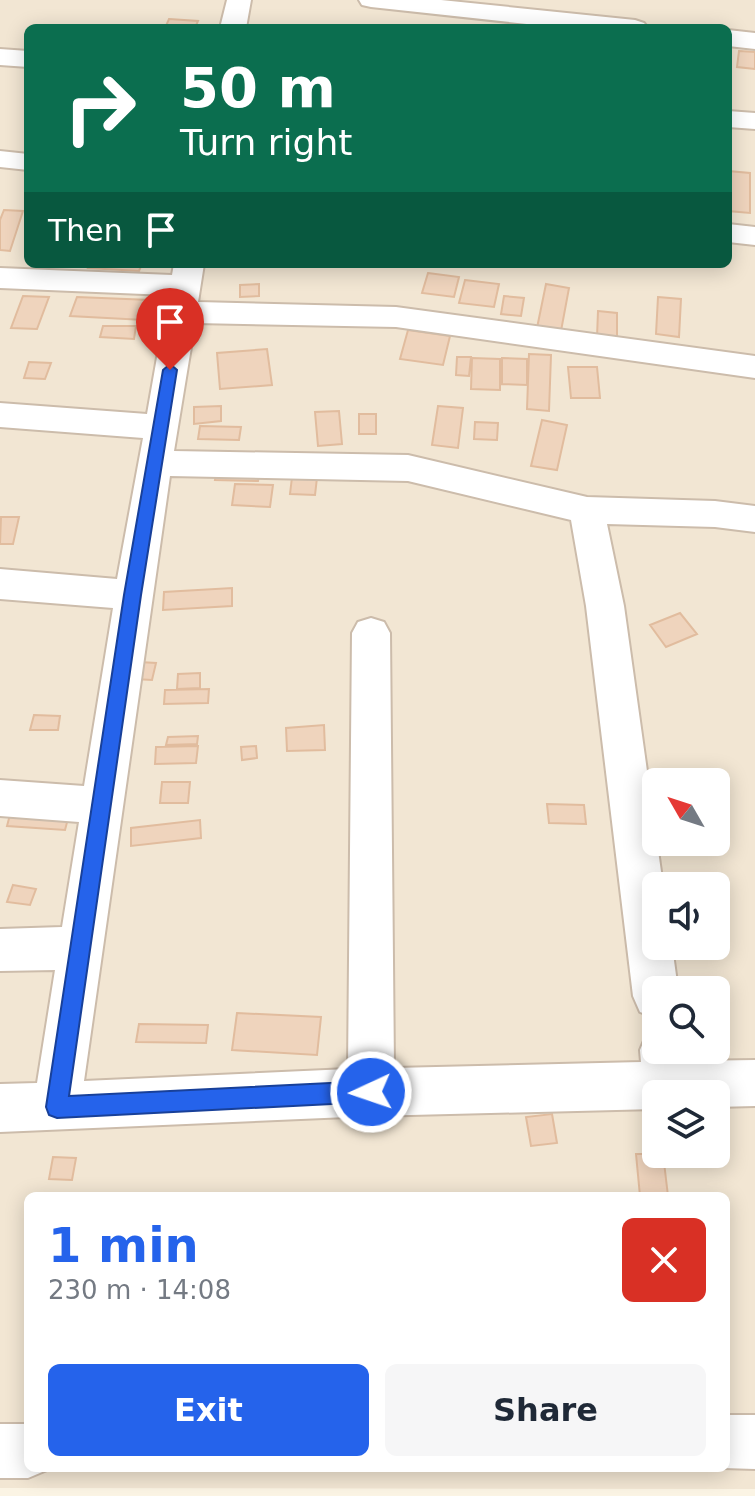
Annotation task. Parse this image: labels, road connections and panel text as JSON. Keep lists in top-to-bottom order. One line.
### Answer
{"north":"top left","page":{"turn":["50 m","Turn right"],"then":"Then","heading":["1 min","230 m · 14:08"],"buttons":["Exit","Share"]}}
